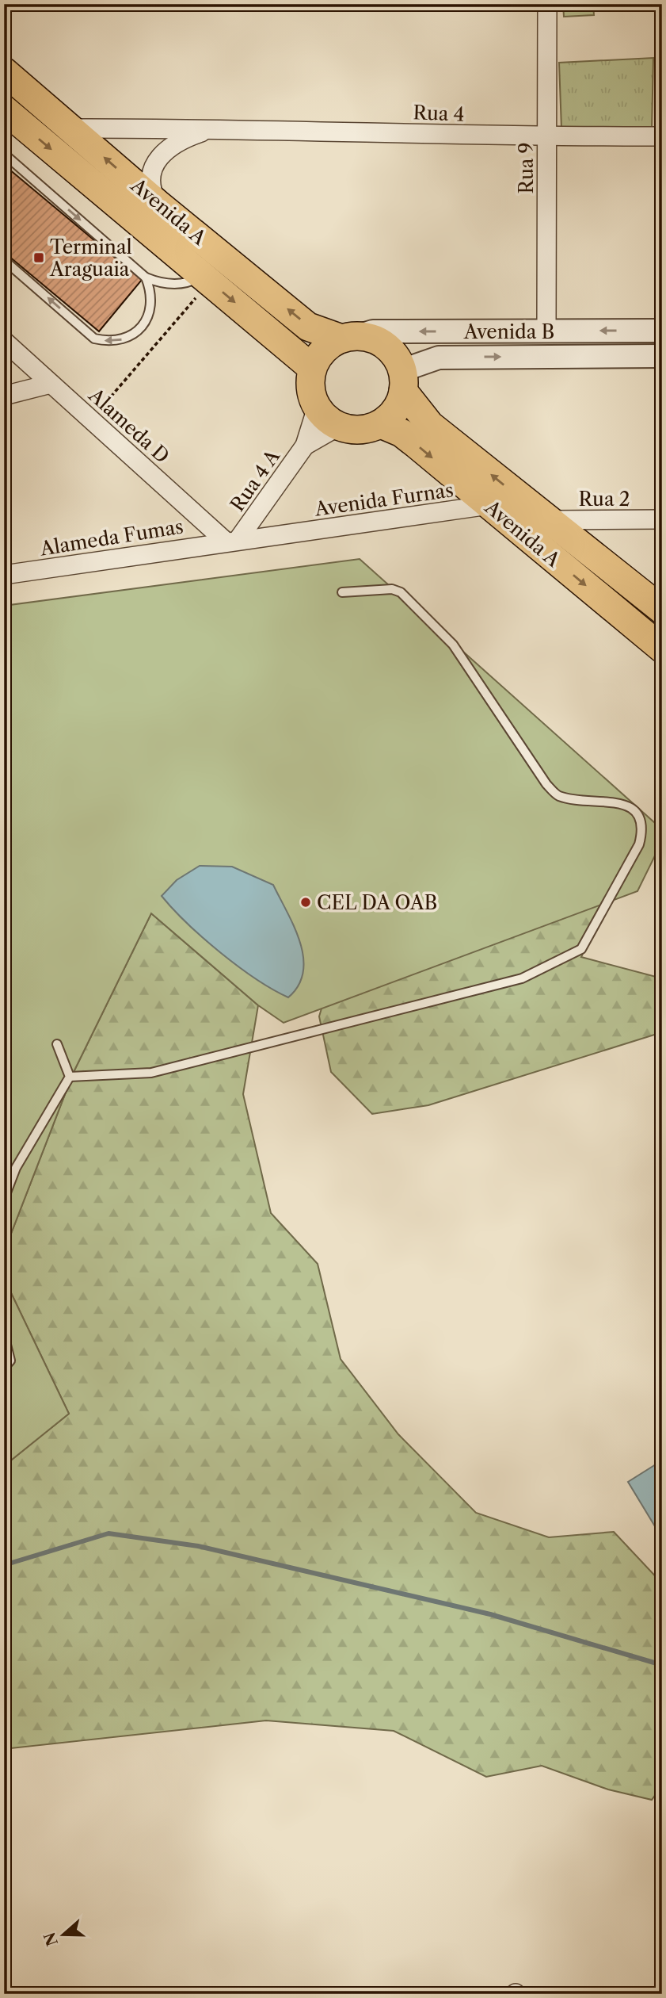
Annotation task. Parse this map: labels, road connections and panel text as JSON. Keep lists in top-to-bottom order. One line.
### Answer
{"streets":{"main road":["Avenida A"],"street":["Rua 4","Rua 9","Avenida B","Alameda D","Rua 4 A","Rua 2","Avenida Furnas","Alameda Fumas"]},"crossings":[["Rua 4","Rua 9"],["Rua 4","Avenida A"],["Rua 9","Avenida B"],["Avenida A","Avenida B"],["Avenida A","Rua 4 A"],["Avenida A","Rua 2"],["Avenida A","Avenida Furnas"],["Avenida B","Rua 4 A"],["Alameda D","Rua 4 A"],["Alameda D","Avenida Furnas"],["Alameda D","Alameda Fumas"],["Rua 4 A","Avenida Furnas"],["Rua 4 A","Alameda Fumas"],["Rua 2","Avenida Furnas"],["Avenida Furnas","Alameda Fumas"]],"places":{"transit":["Terminal Araguaia"],"other":["CEL DA OAB"]},"north":"left"}
